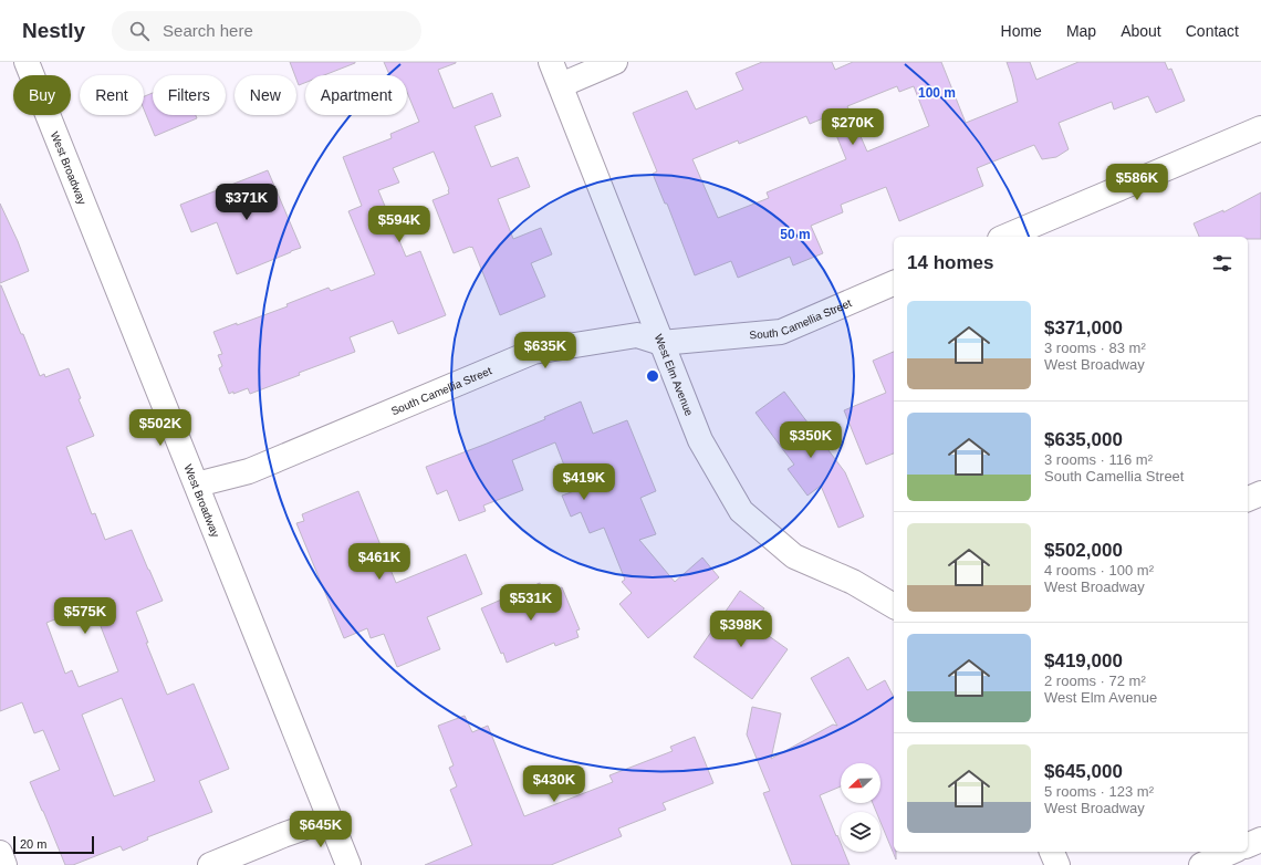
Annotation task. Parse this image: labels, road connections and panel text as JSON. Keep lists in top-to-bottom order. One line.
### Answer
{"streets":{"street":["West Broadway","South Camellia Street","West Elm Avenue"]},"crossings":[["West Broadway","South Camellia Street"],["South Camellia Street","West Elm Avenue"]],"scale_bar":"20 m","north":"left","page":{"header":"Nestly","search":"Search here","nav":["Home","Map","About","Contact"],"chip":["Buy","Rent","Filters","New","Apartment"],"price":["$270K","$586K","$371K","$594K","$635K","$502K","$350K","$419K","$461K","$531K","$575K","$398K","$430K","$645K"],"heading":"14 homes","list":[{"name":"$371,000","note":"3 rooms · 83 m² · West Broadway"},{"name":"$635,000","note":"3 rooms · 116 m² · South Camellia Street"},{"name":"$502,000","note":"4 rooms · 100 m² · West Broadway"},{"name":"$419,000","note":"2 rooms · 72 m² · West Elm Avenue"},{"name":"$645,000","note":"5 rooms · 123 m² · West Broadway"}],"scale":"20 m"},"rings":["100 m","50 m"]}
